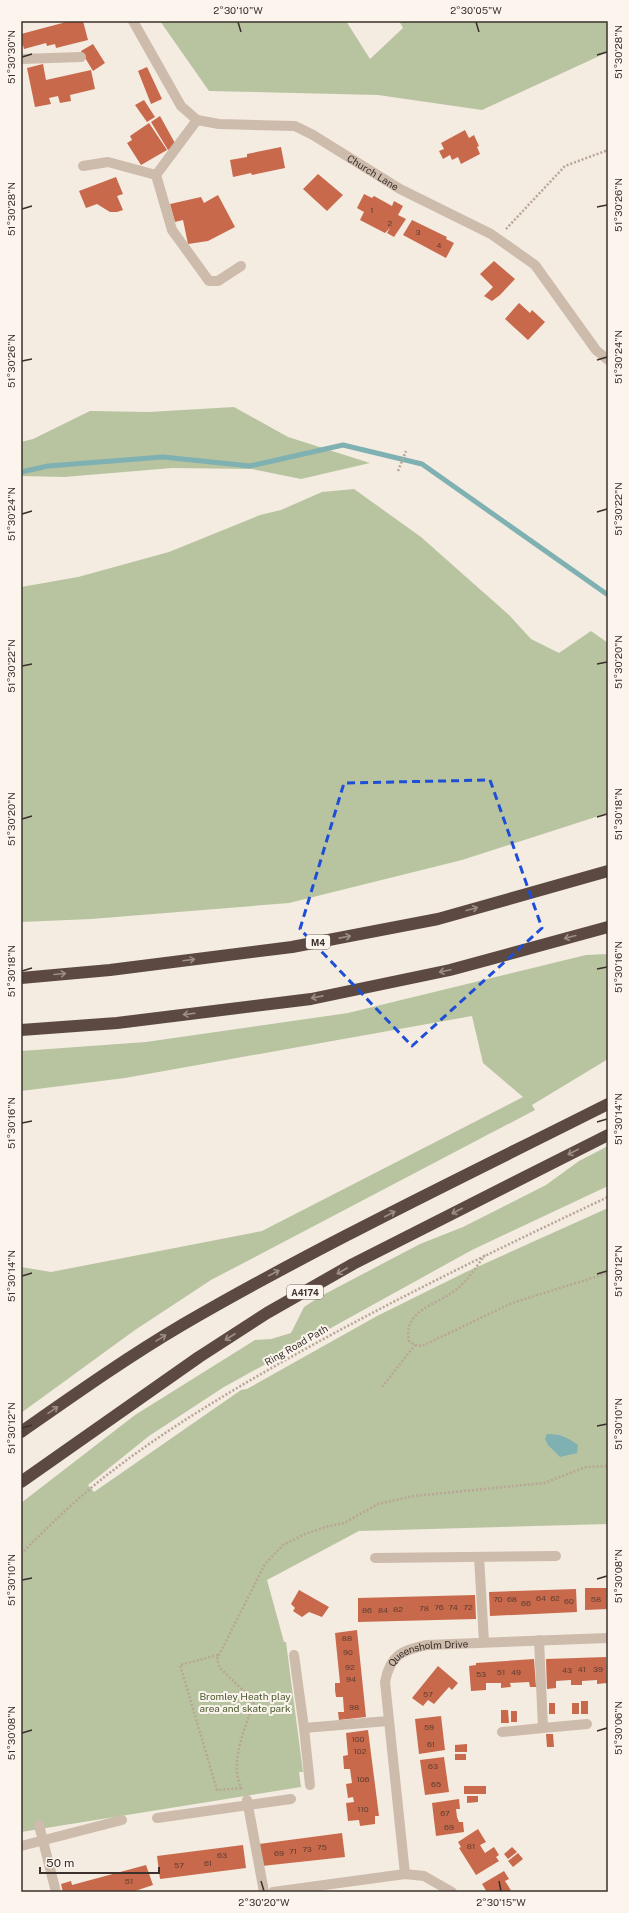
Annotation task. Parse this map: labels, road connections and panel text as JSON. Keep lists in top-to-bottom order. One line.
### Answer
{"streets":{"highway":["M4","A4174"],"street":["Church Lane","Queensholm Drive"],"path":["Ring Road Path"]},"parks":["Bromley Heath play area and skate park"],"house_numbers":["1","2","3","4","64","62","70","68","58","60","66","76","74","72","78","82","86","84","88","90","92","41","39","43","51","49","53","94","57","98","59","100","61","102","63","106","65","110","67","69","81","75","73","71","69","63","61","57","51"],"scale_bar":"50 m","coordinates":["2°30'10\"W","2°30'05\"W","51°30'28\"N","51°30'30\"N","51°30'26\"N","51°30'24\"N","51°30'22\"N","51°30'20\"N","51°30'18\"N","51°30'16\"N","51°30'14\"N","51°30'12\"N","51°30'10\"N","51°30'08\"N","51°30'06\"N","2°30'20\"W","2°30'15\"W"]}
